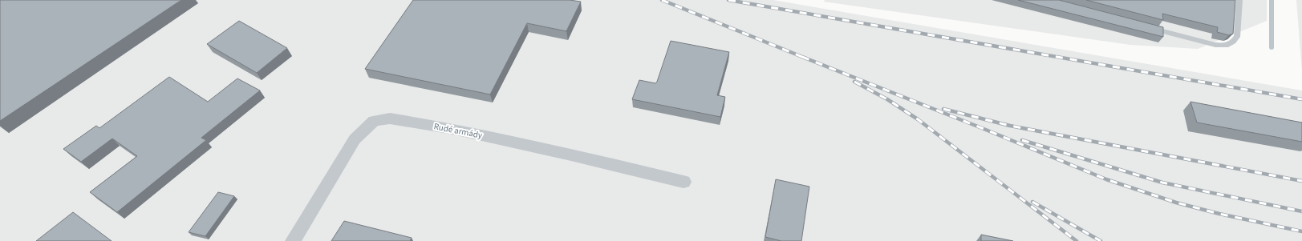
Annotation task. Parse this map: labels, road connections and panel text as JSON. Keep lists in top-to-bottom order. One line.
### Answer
{"streets":{"street":["Rudé armády"]}}
